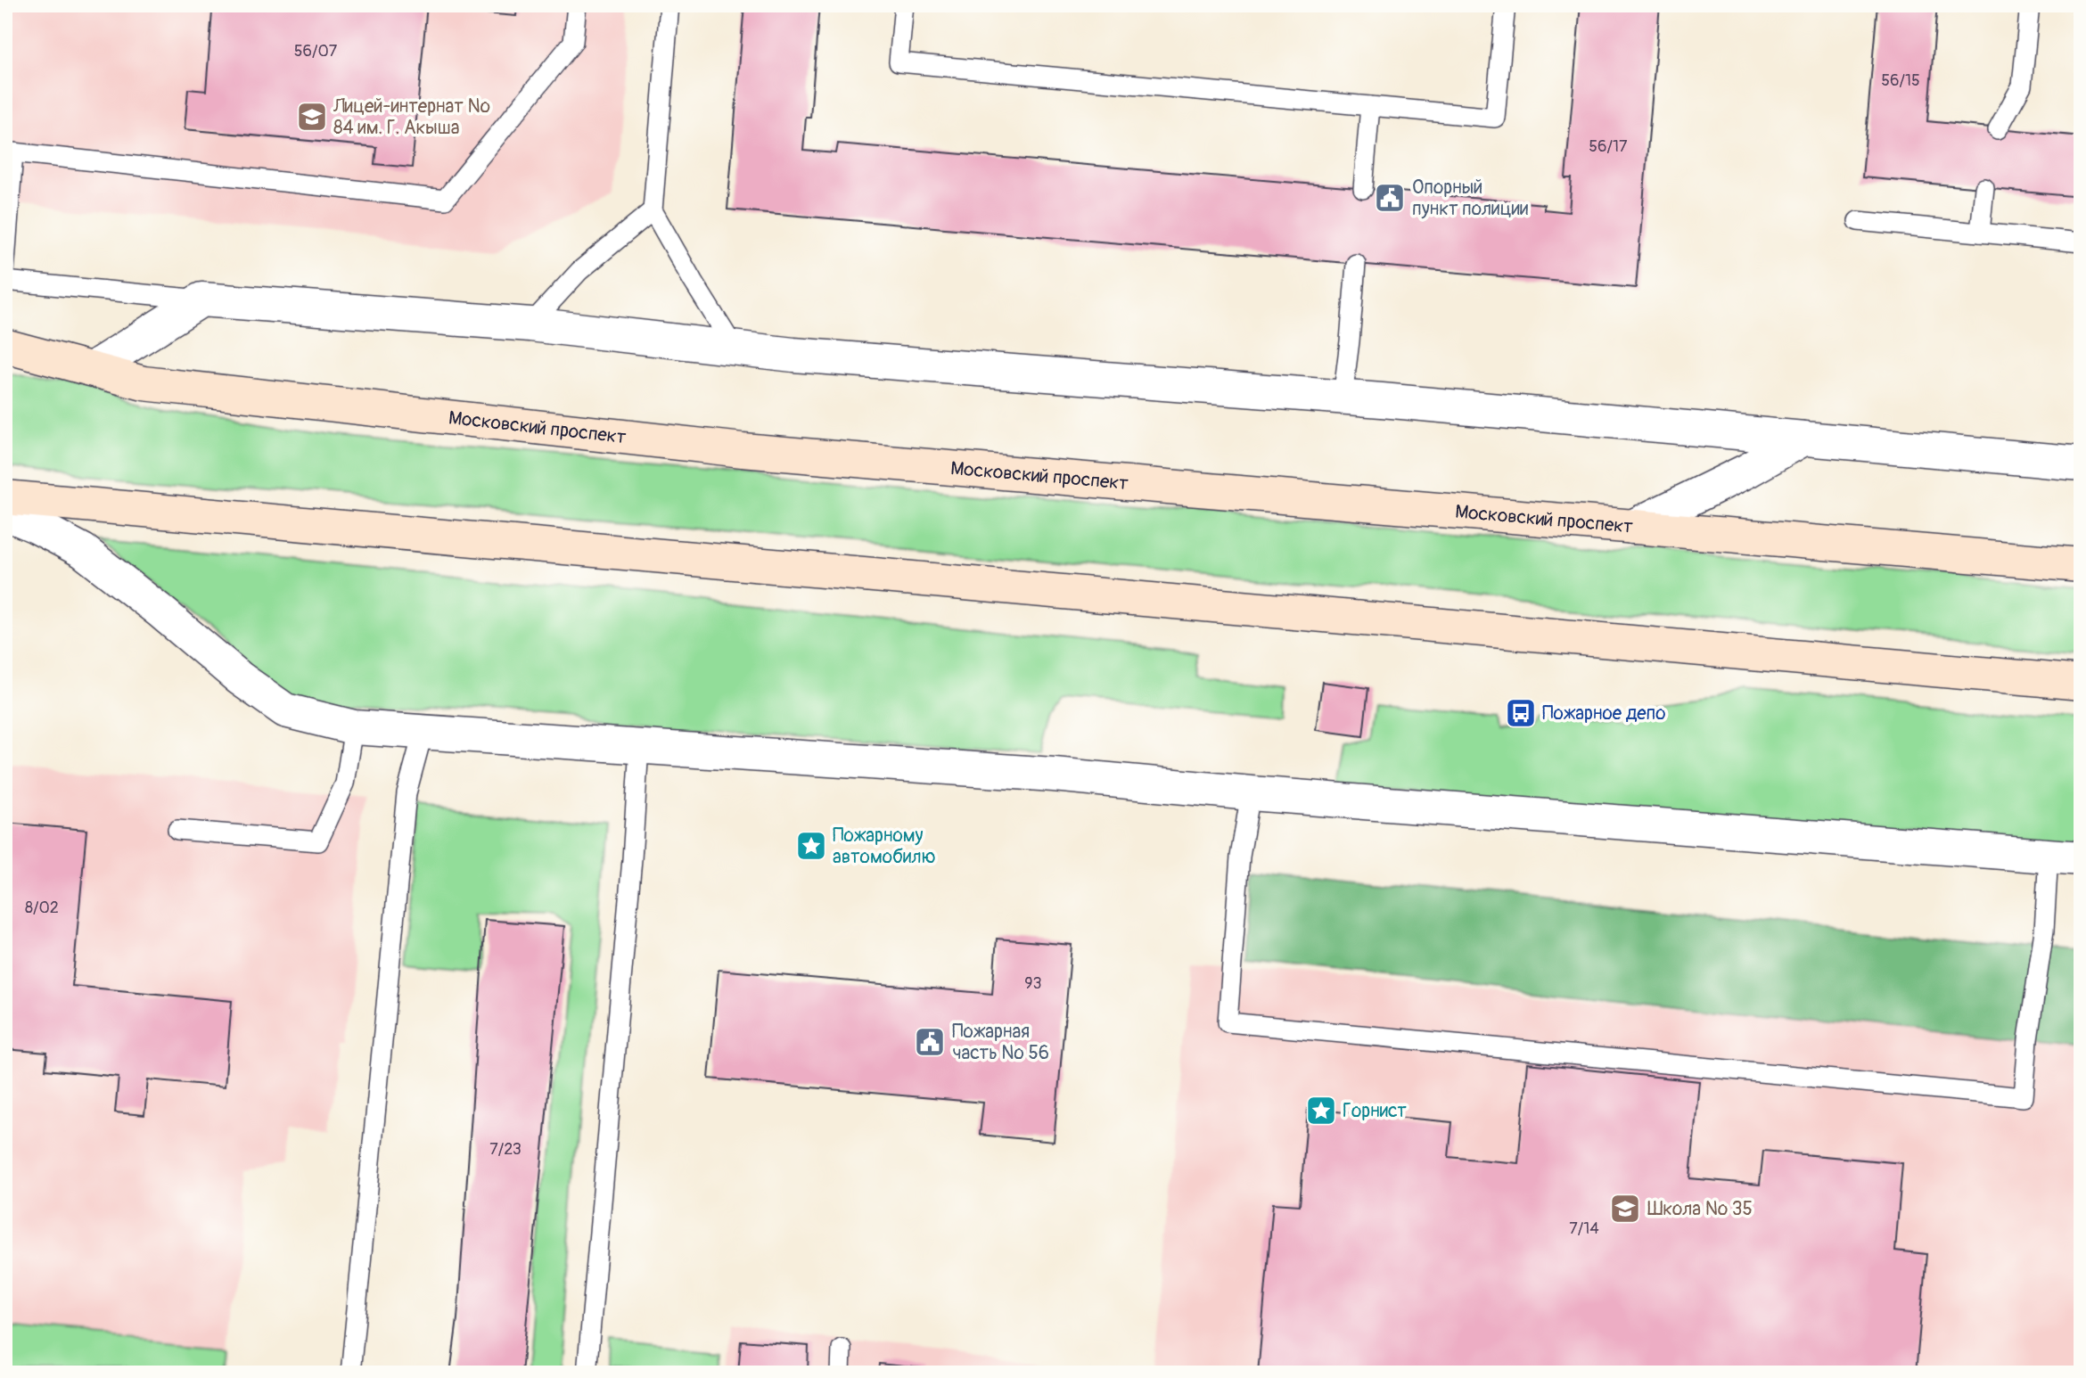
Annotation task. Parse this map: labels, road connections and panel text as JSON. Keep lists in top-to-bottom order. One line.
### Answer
{"streets":{"main road":["Московский проспект"]},"places":{"school or university":["Лицей-интернат № 84 им. Г. Акыша","Школа № 35"],"public building":["Опорный пункт полиции","Пожарная часть № 56"],"bus stop":["Пожарное депо"],"place":["Пожарному автомобилю","Горнист"]},"house_numbers":["56/07","56/15","56/17","8/02","93","7/23","7/14"]}
